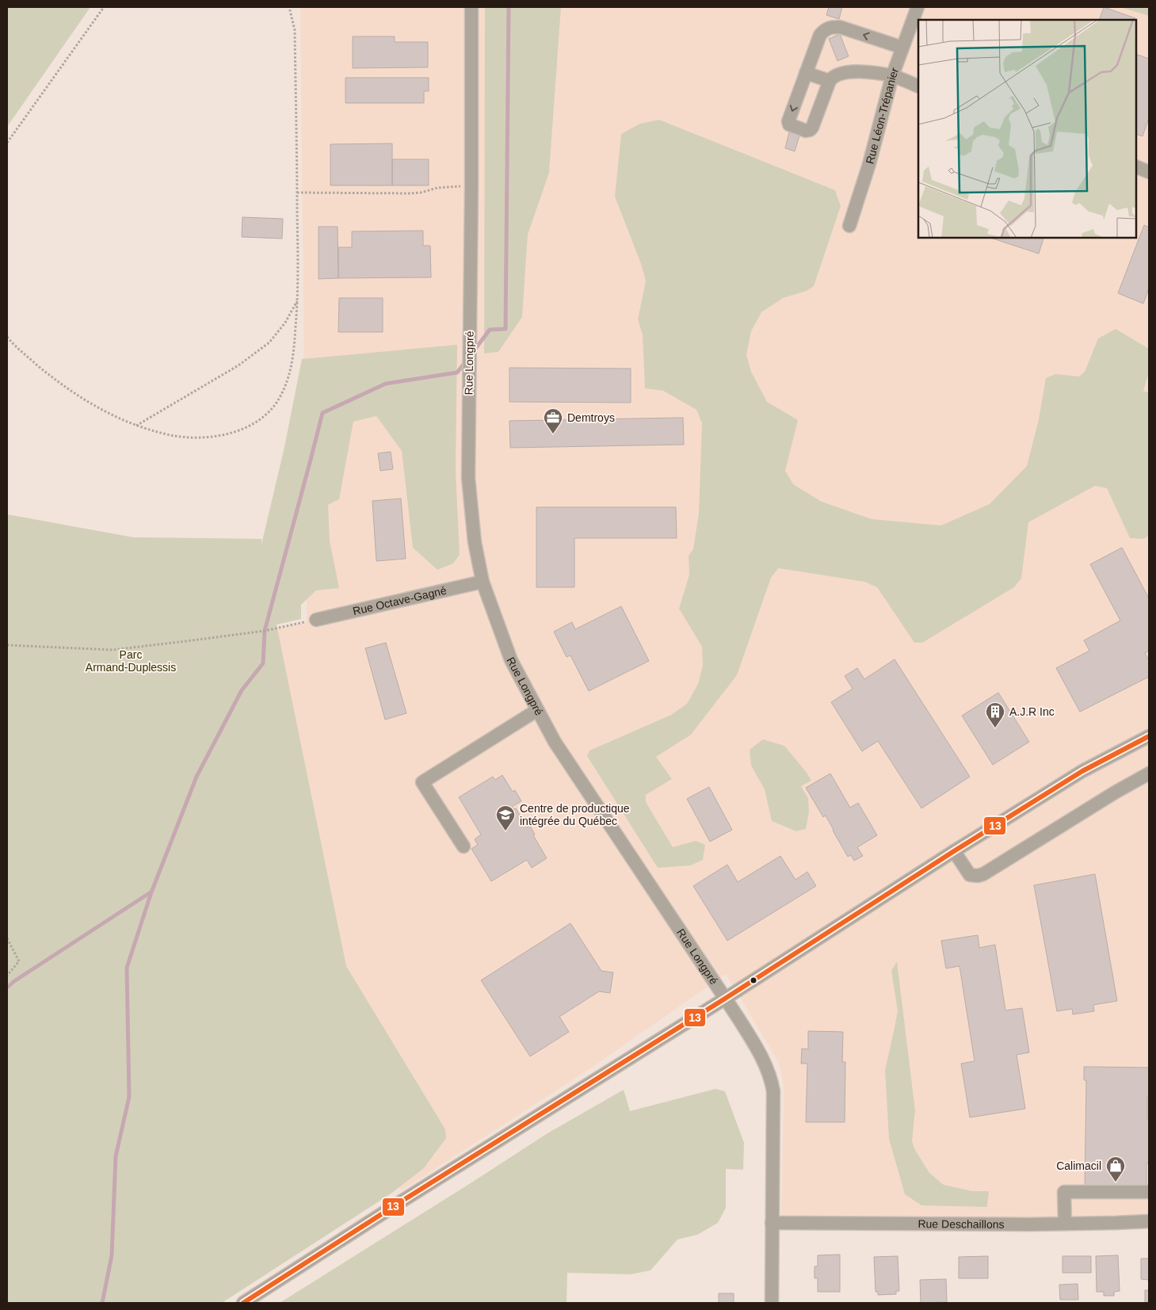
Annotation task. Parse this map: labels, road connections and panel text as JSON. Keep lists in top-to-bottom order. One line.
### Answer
{"streets":{"street":["Rue Léon-Trépanier","Rue Longpré","Rue Octave-Gagné","Rue Deschaillons"]},"crossings":[["Rue Longpré","Rue Octave-Gagné"],["Rue Longpré","Rue Deschaillons"]],"parks":["Parc Armand-Duplessis"],"places":{"office":["Demtroys"],"building":["A.J.R Inc"],"school or university":["Centre de productique intégrée du Québec"],"shop":["Calimacil"]},"lines":["transit line 13"]}
